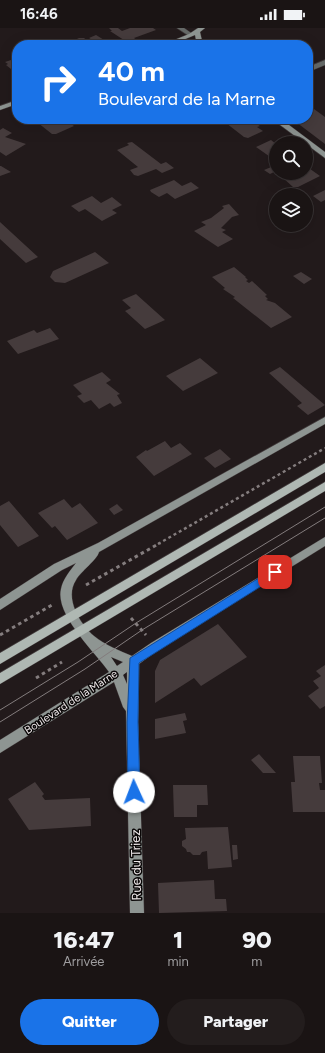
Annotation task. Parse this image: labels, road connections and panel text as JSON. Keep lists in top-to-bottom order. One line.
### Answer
{"streets":{"street":["Boulevard de la Marne","Rue du Triez"]},"crossings":[["Boulevard de la Marne","Rue du Triez"]],"page":{"status":"16:46","turn":["40 m","Boulevard de la Marne"],"eta":["16:47","Arrivée","1","min","90","m"],"buttons":["Quitter","Partager"]}}
